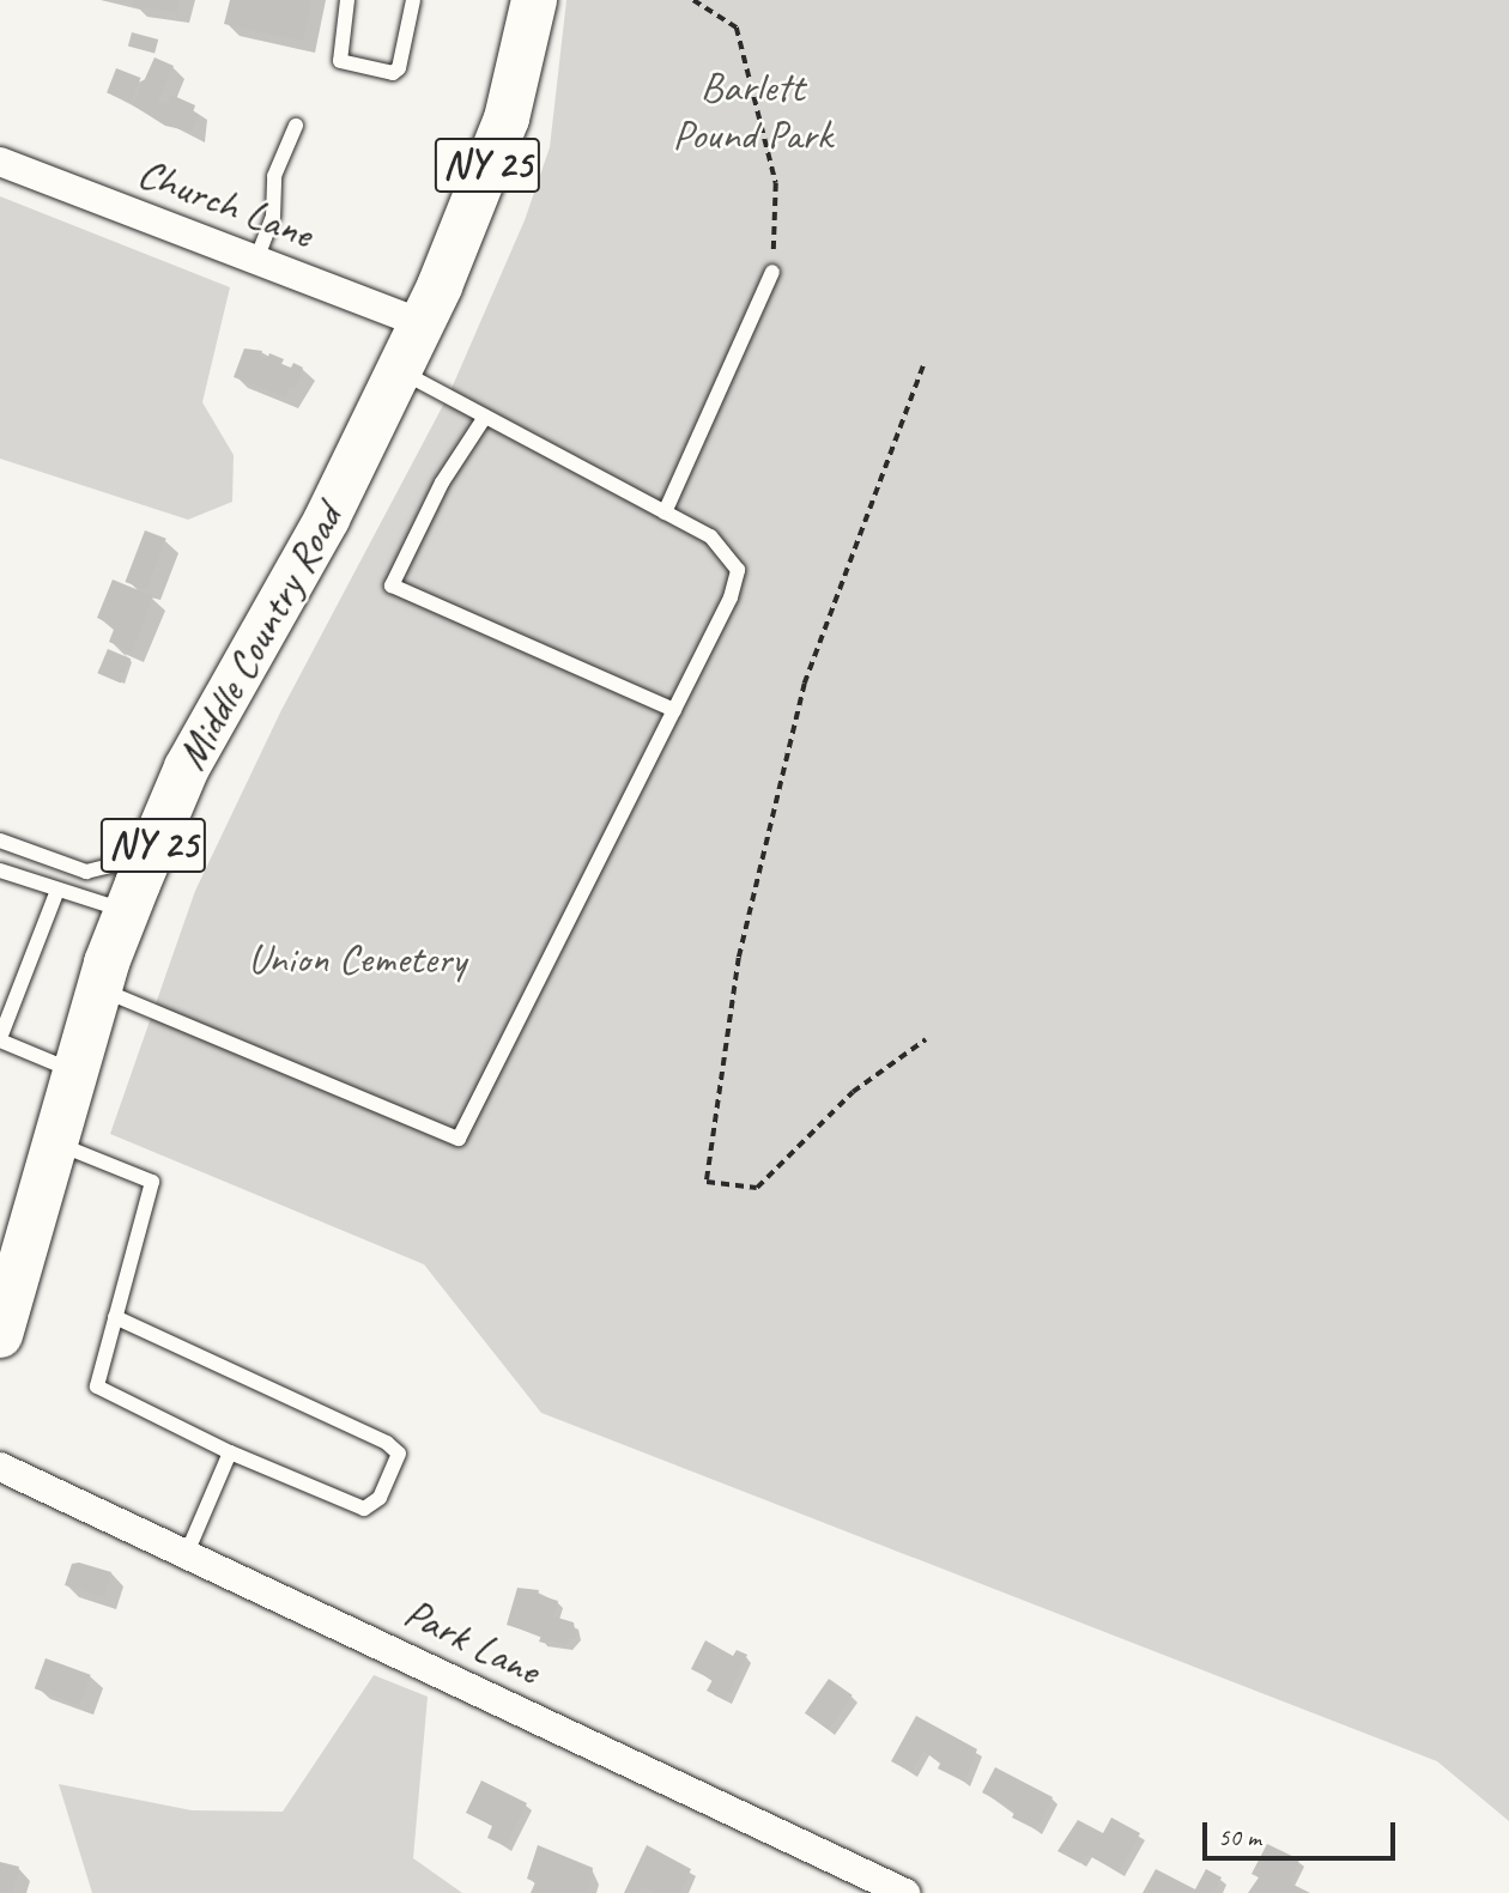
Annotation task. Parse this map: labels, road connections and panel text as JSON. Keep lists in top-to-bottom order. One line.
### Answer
{"streets":{"main road":["NY 25","Middle Country Road"],"street":["Church Lane","Park Lane"]},"crossings":[["Church Lane","Middle Country Road"]],"parks":["Barlett Pound Park","Union Cemetery"],"scale_bar":"50 m"}
